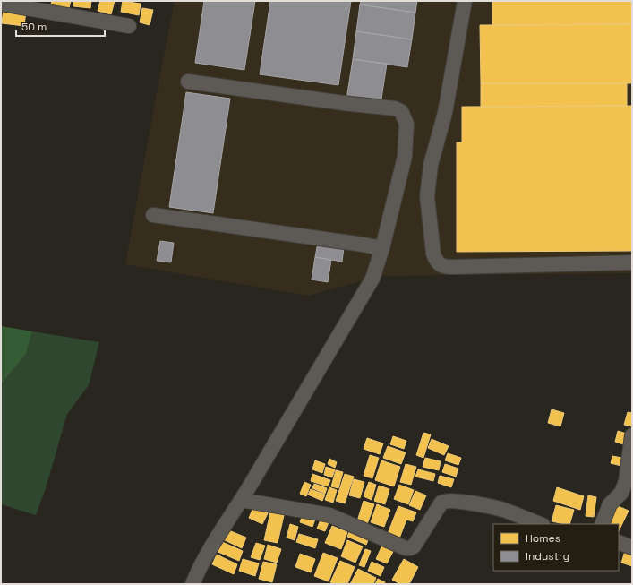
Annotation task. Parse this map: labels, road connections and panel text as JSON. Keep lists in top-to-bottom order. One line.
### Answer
{"legend":["Homes","Industry"],"scale_bar":"50 m"}
